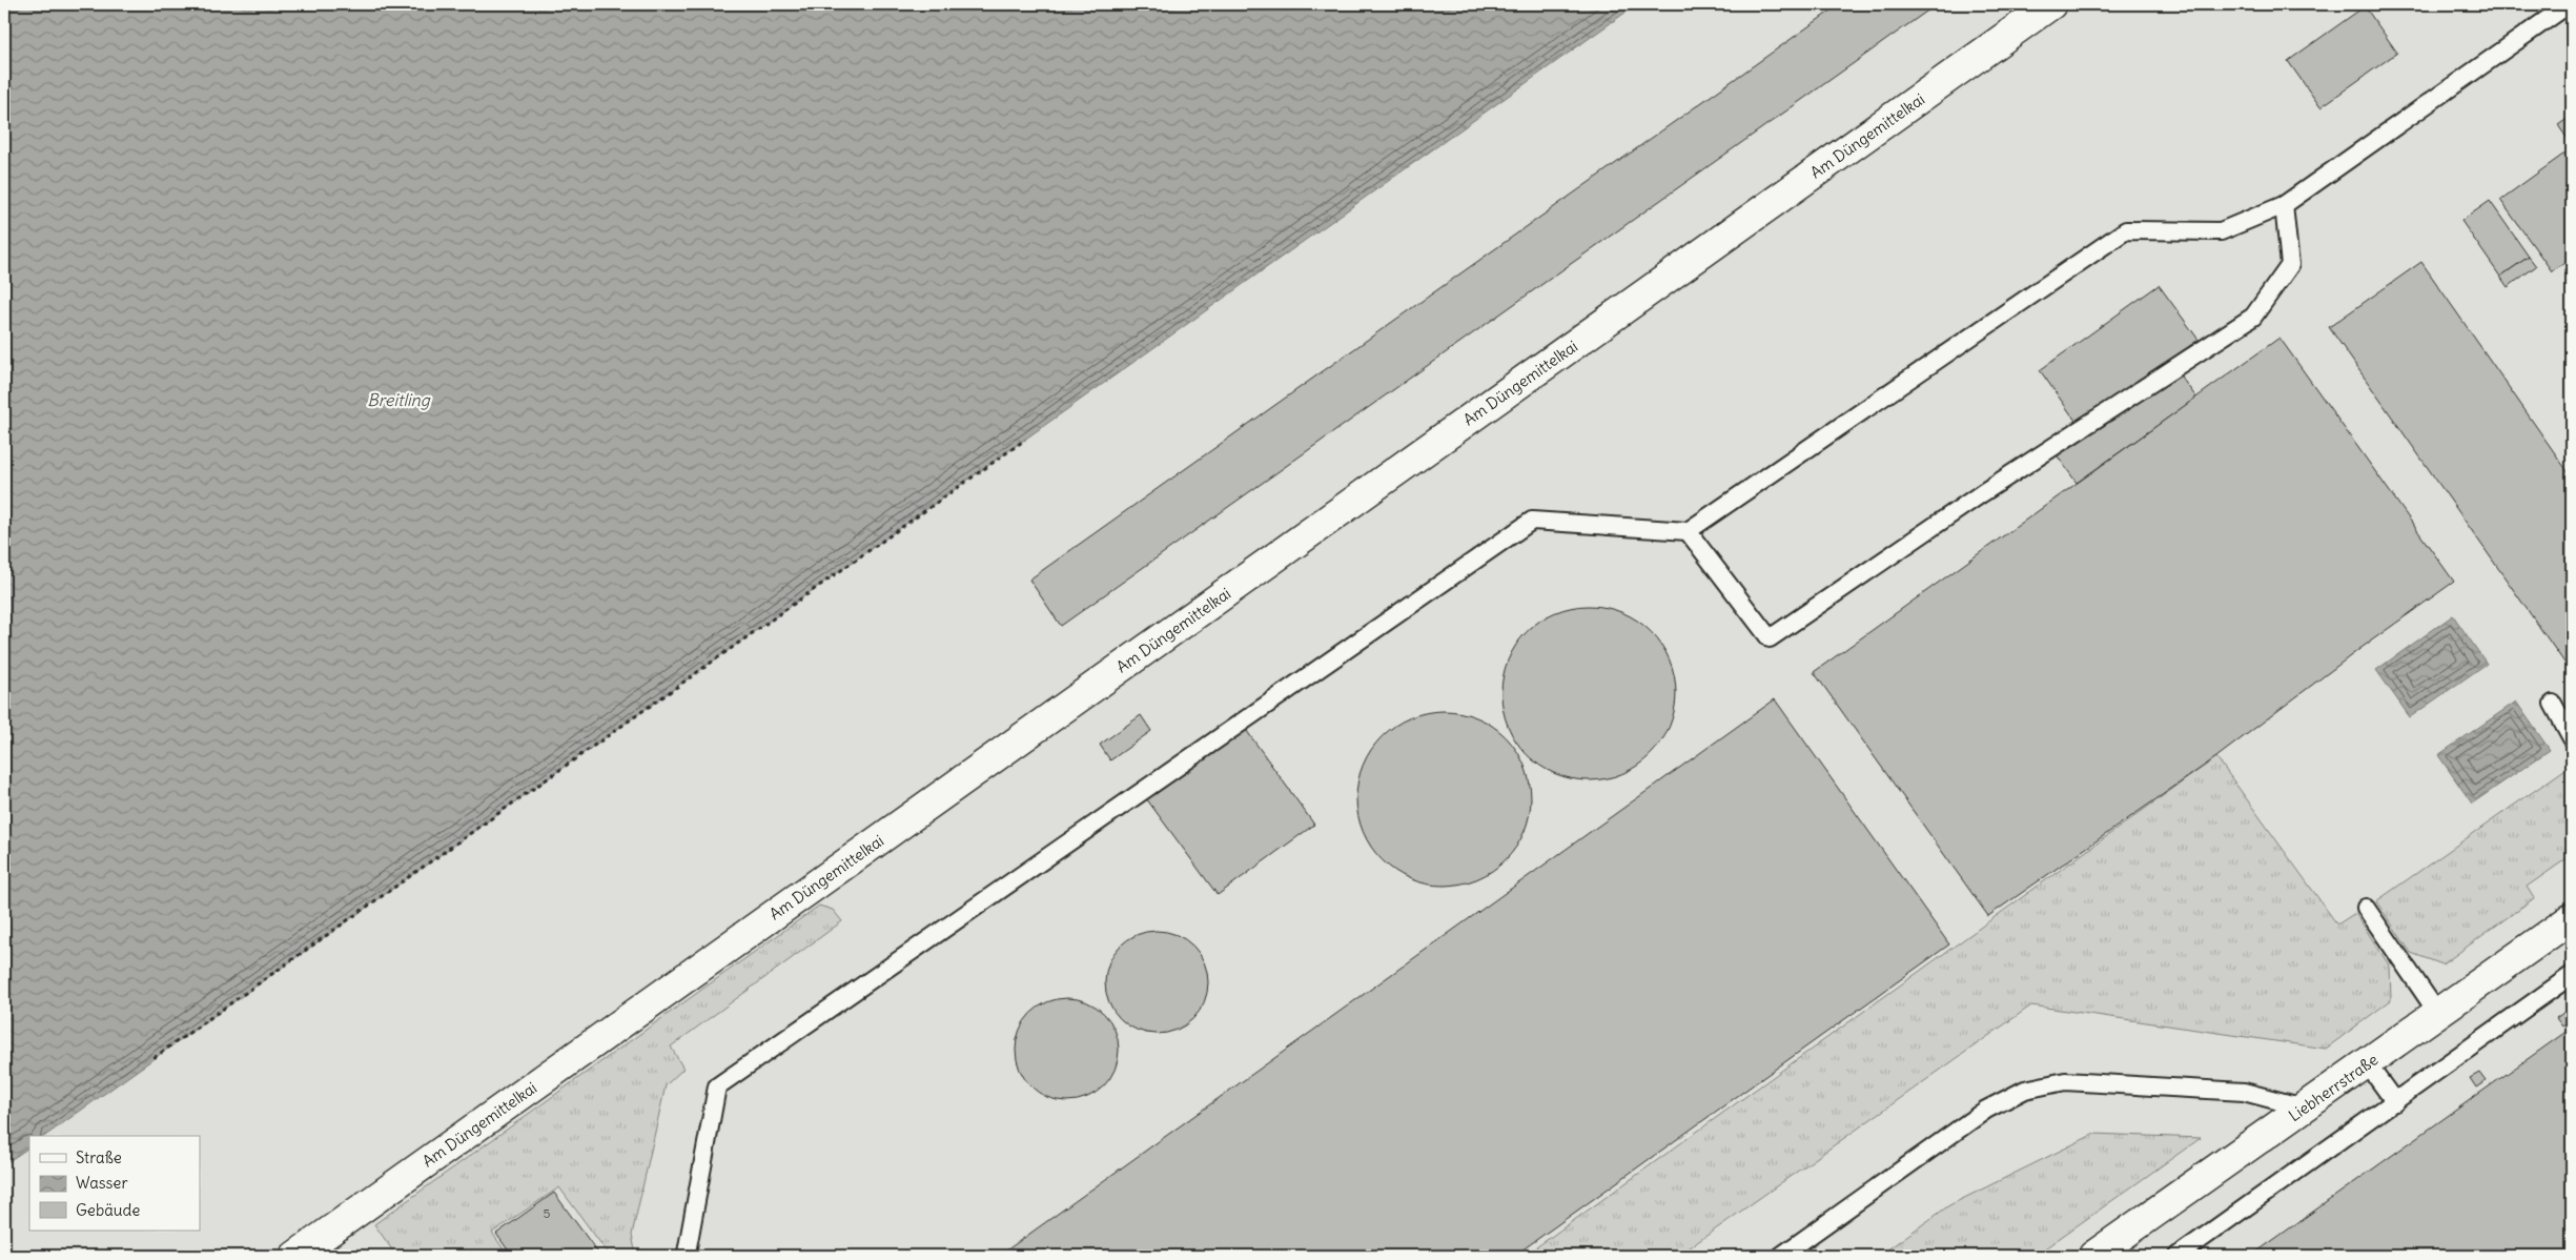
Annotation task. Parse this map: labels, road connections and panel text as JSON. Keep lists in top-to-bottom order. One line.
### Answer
{"streets":{"street":["Am Düngemittelkai","Liebherrstraße"]},"water":["Breitling"],"house_numbers":["5"],"legend":["Straße","Wasser","Gebäude"]}
